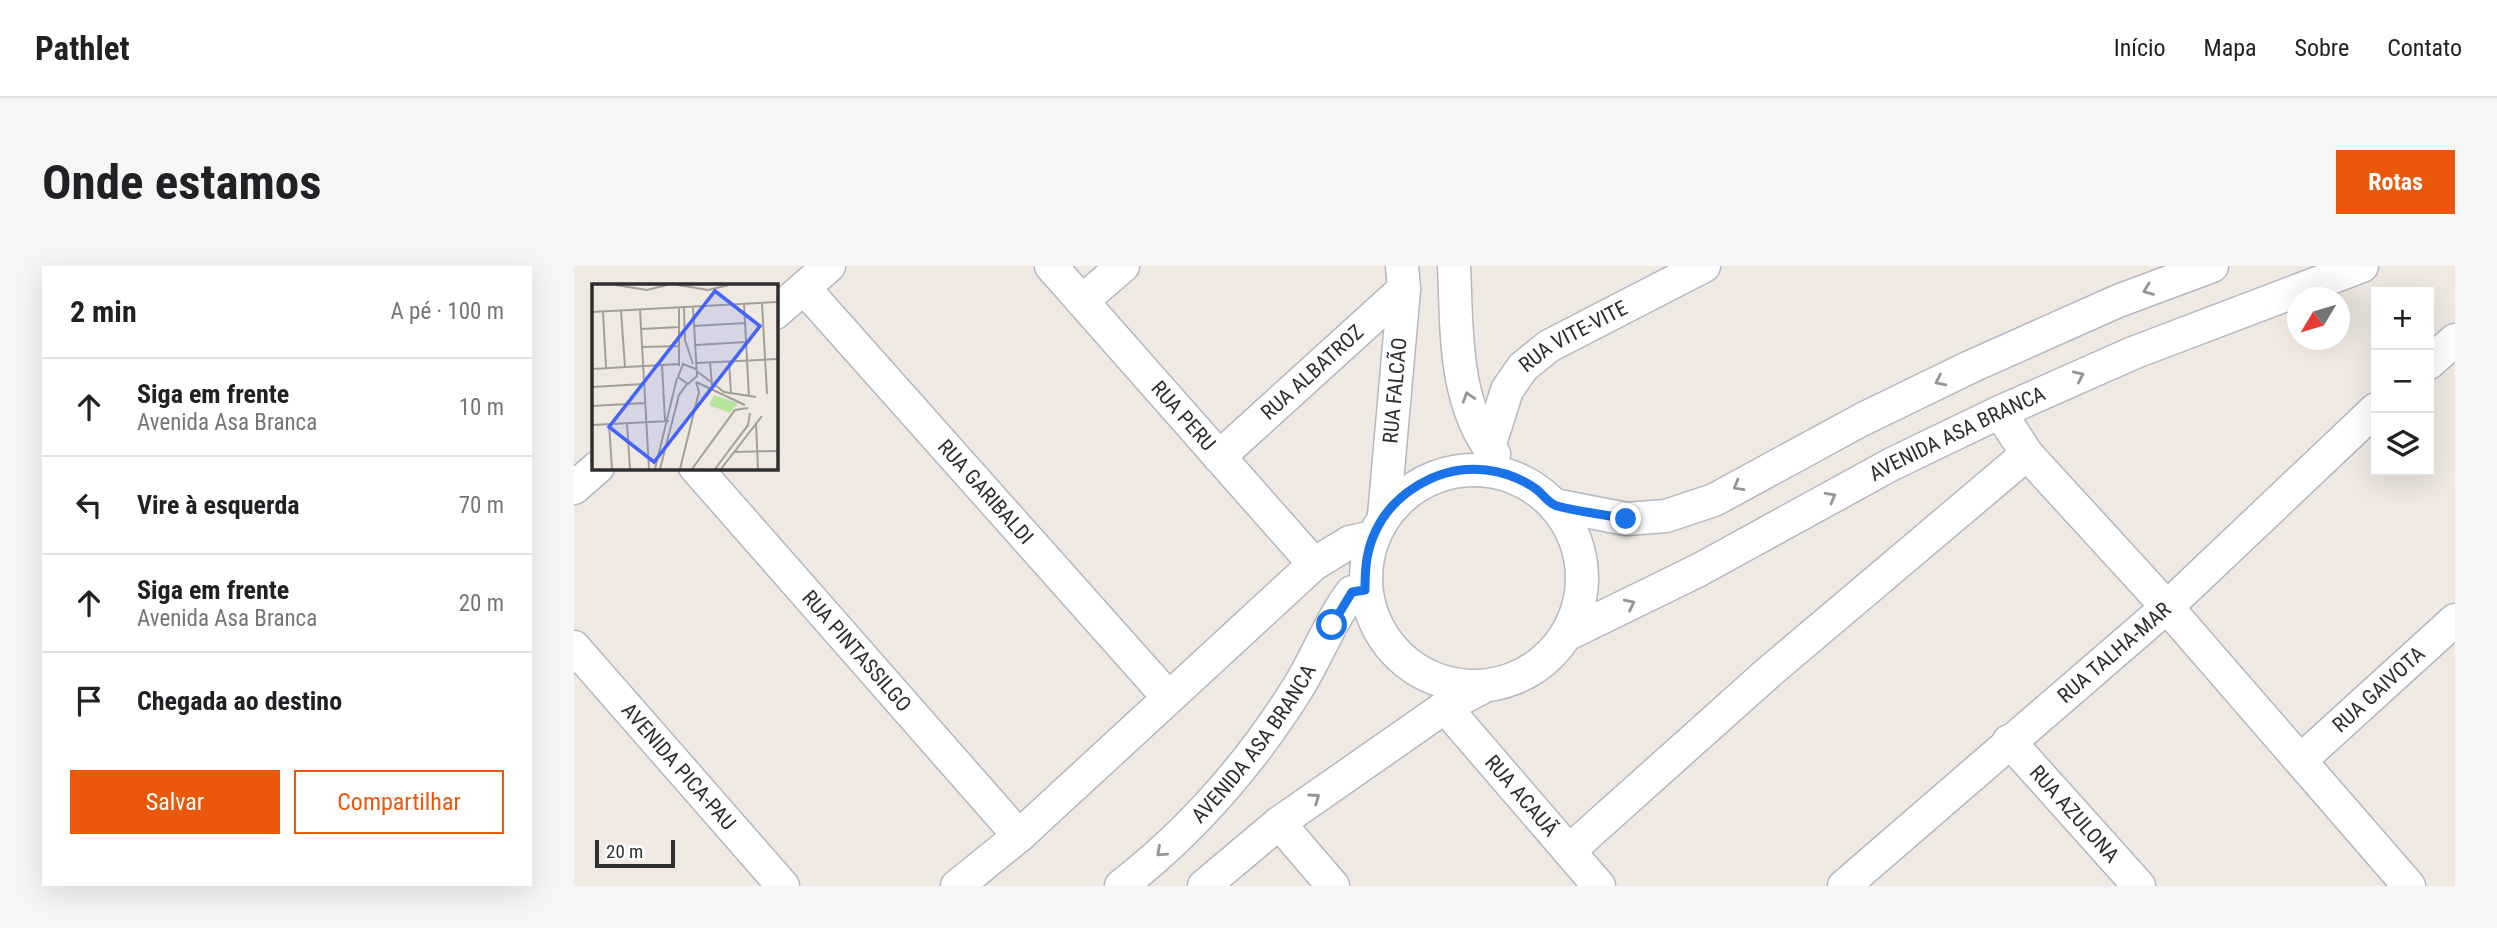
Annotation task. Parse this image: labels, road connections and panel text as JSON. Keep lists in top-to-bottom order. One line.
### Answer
{"streets":{"street":["RUA VITE-VITE","RUA ALBATROZ","RUA FALCÃO","RUA PERU","AVENIDA ASA BRANCA","RUA GARIBALDI","RUA TALHA-MAR","RUA PINTASSILGO","RUA GAIVOTA","AVENIDA PICA-PAU","RUA ACAUÃ","RUA AZULONA"]},"crossings":[["RUA ALBATROZ","RUA FALCÃO"],["RUA ALBATROZ","RUA PERU"],["RUA FALCÃO","AVENIDA ASA BRANCA"],["RUA TALHA-MAR","RUA AZULONA"]],"scale_bar":"20 m","north":"bottom left","page":{"header":"Pathlet","nav":["Início","Mapa","Sobre","Contato"],"buttons":["Rotas",["Salvar","Compartilhar"]],"title":"Onde estamos","heading":["2 min","A pé · 100 m"],"map_buttons":["+","−"],"list":[["Siga em frente","Avenida Asa Branca","10 m"],["Vire à esquerda","70 m"],["Siga em frente","Avenida Asa Branca","20 m"],"Chegada ao destino"],"scale":"20 m"}}
